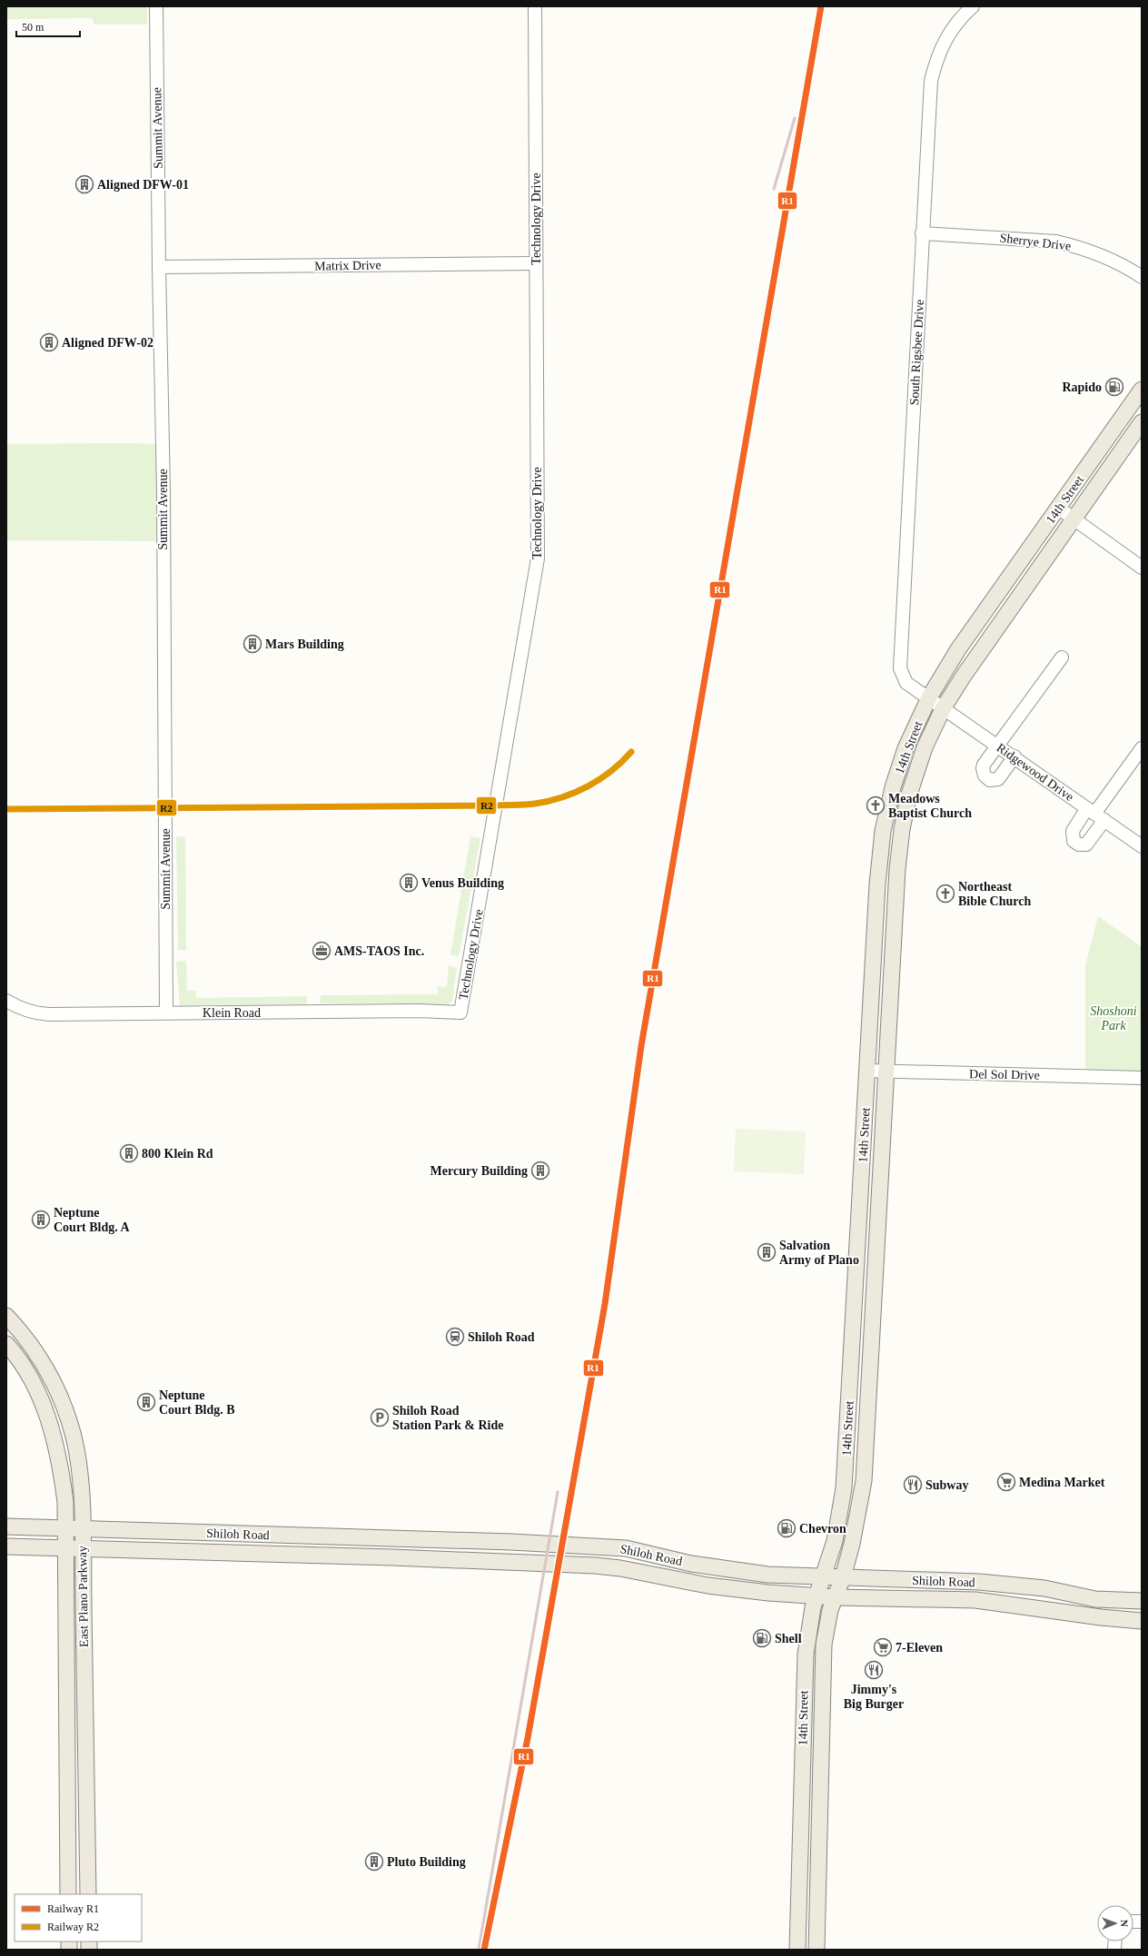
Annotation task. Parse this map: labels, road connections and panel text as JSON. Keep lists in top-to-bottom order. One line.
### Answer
{"streets":{"main road":["14th Street","Shiloh Road","East Plano Parkway"],"street":["Summit Avenue","Technology Drive","Sherrye Drive","Matrix Drive","South Rigsbee Drive","Ridgewood Drive","Klein Road","Del Sol Drive"]},"crossings":[["Summit Avenue","Matrix Drive"],["Summit Avenue","Klein Road"],["Technology Drive","Matrix Drive"],["Technology Drive","Klein Road"],["Sherrye Drive","South Rigsbee Drive"],["South Rigsbee Drive","14th Street"],["South Rigsbee Drive","Ridgewood Drive"],["14th Street","Ridgewood Drive"],["14th Street","Del Sol Drive"],["14th Street","Shiloh Road"],["Shiloh Road","East Plano Parkway"]],"parks":["Shoshoni Park"],"places":{"building":["Aligned DFW-01","Aligned DFW-02","Mars Building","Venus Building","800 Klein Rd","Mercury Building","Neptune Court Bldg. A","Salvation Army of Plano","Neptune Court Bldg. B","Pluto Building"],"fuel station":["Rapido","Chevron","Shell"],"church":["Meadows Baptist Church","Northeast Bible Church"],"office":["AMS-TAOS Inc."],"station":["Shiloh Road"],"parking":["Shiloh Road Station Park & Ride"],"supermarket":["Medina Market","7-Eleven"],"restaurant":["Subway","Jimmy's Big Burger"]},"lines":["rail line R1","rail line R2"],"legend":["Railway R1","Railway R2"],"scale_bar":"50 m","north":"right"}
